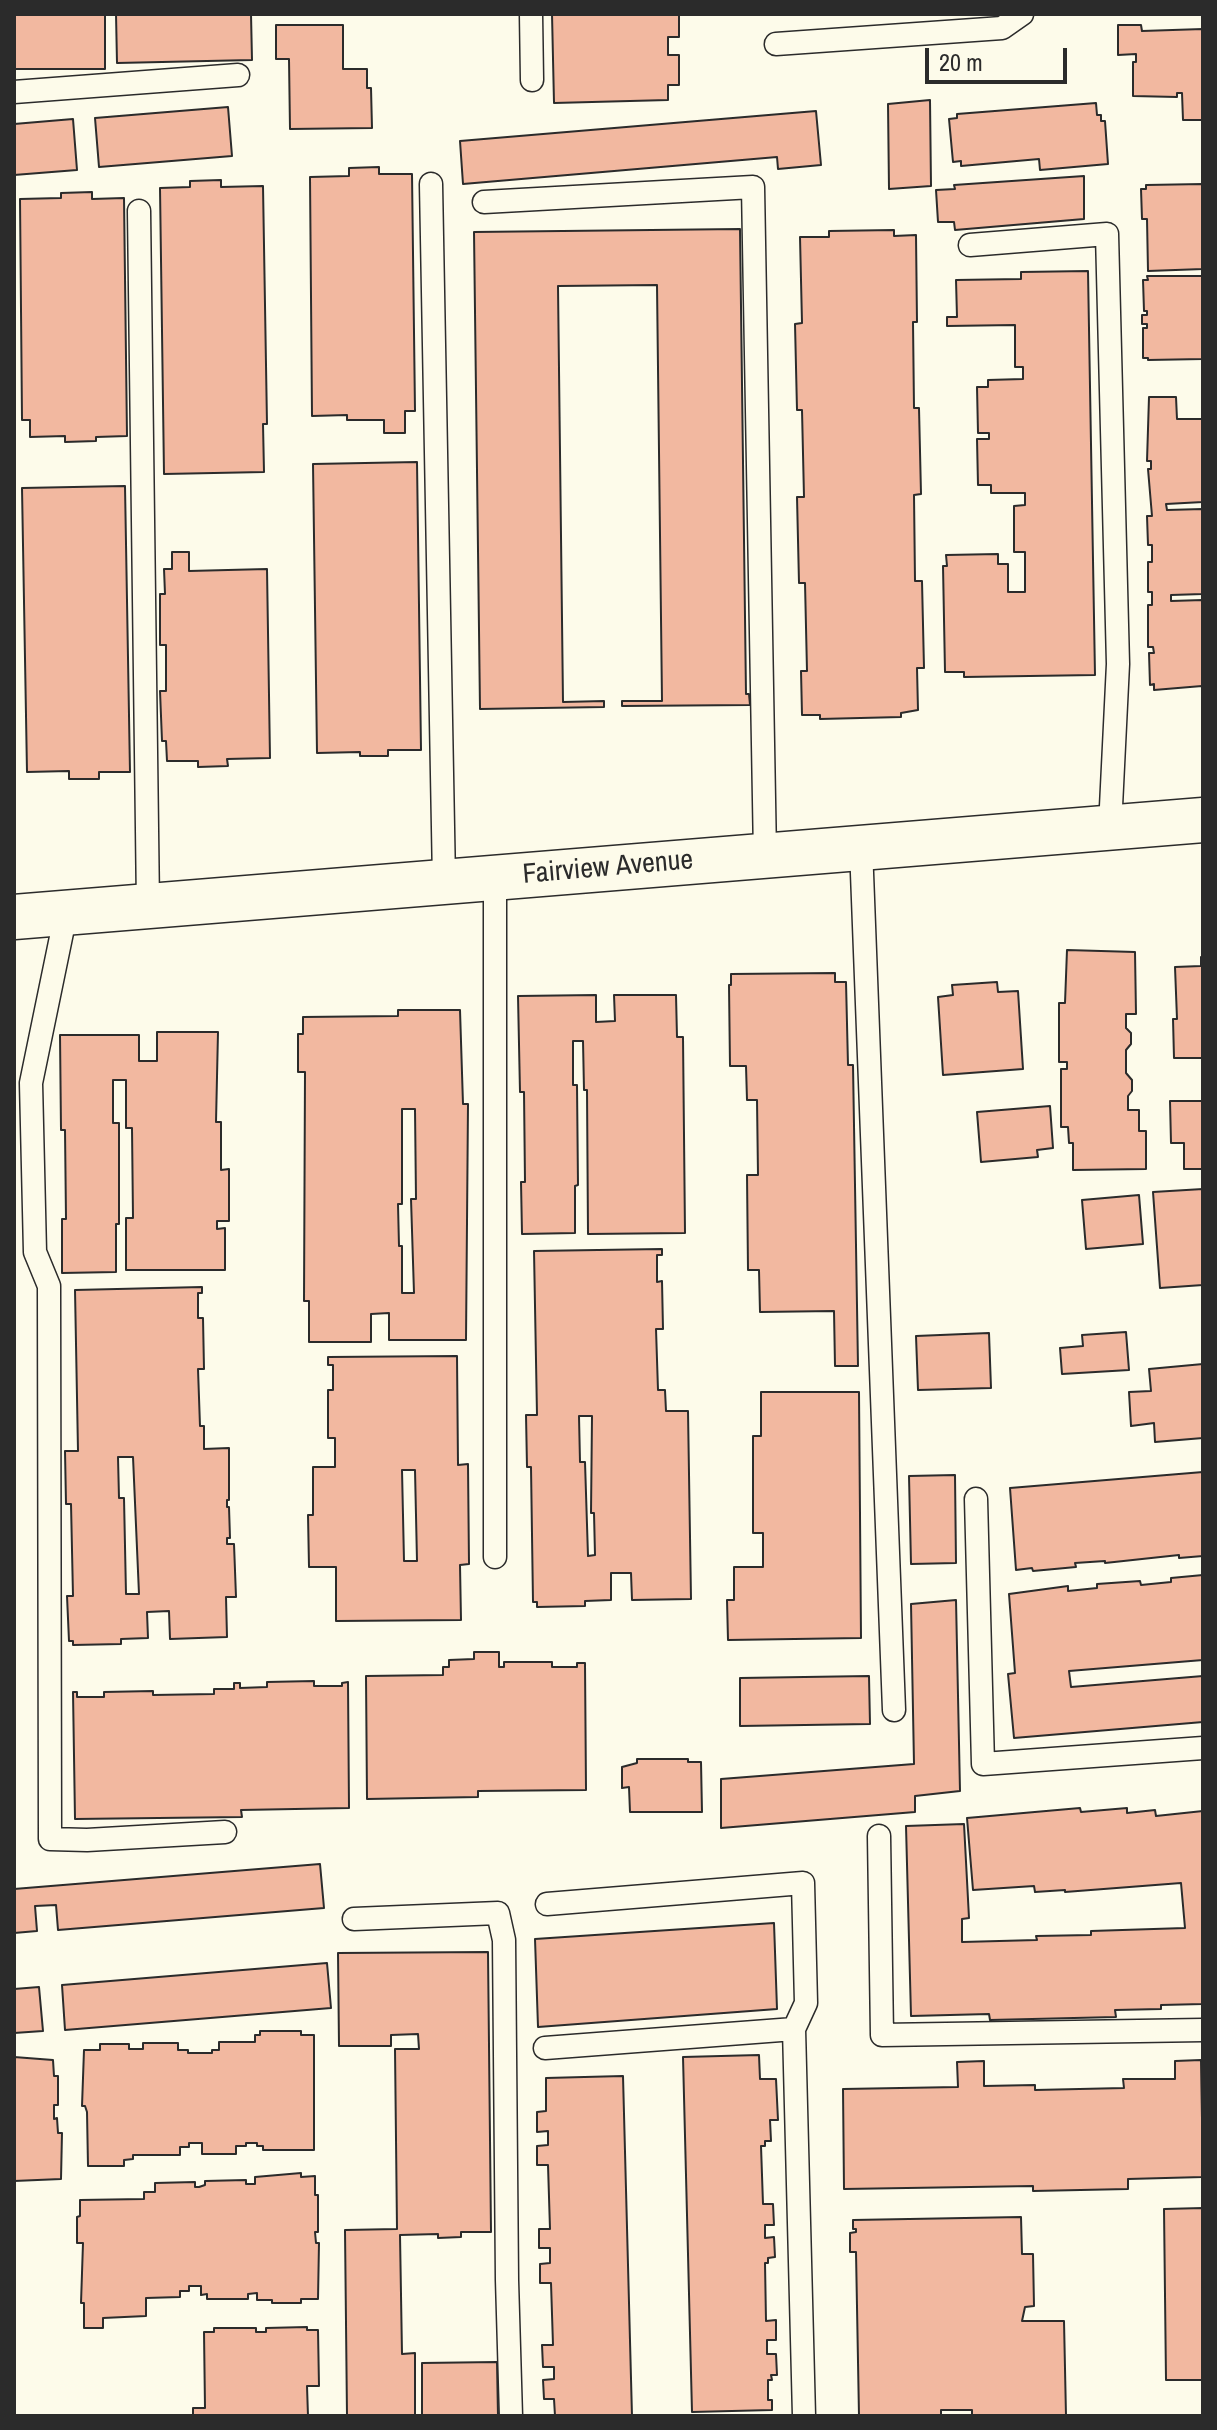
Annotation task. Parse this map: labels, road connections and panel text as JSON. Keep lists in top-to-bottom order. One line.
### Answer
{"streets":{"street":["Fairview Avenue"]},"scale_bar":"20 m"}
